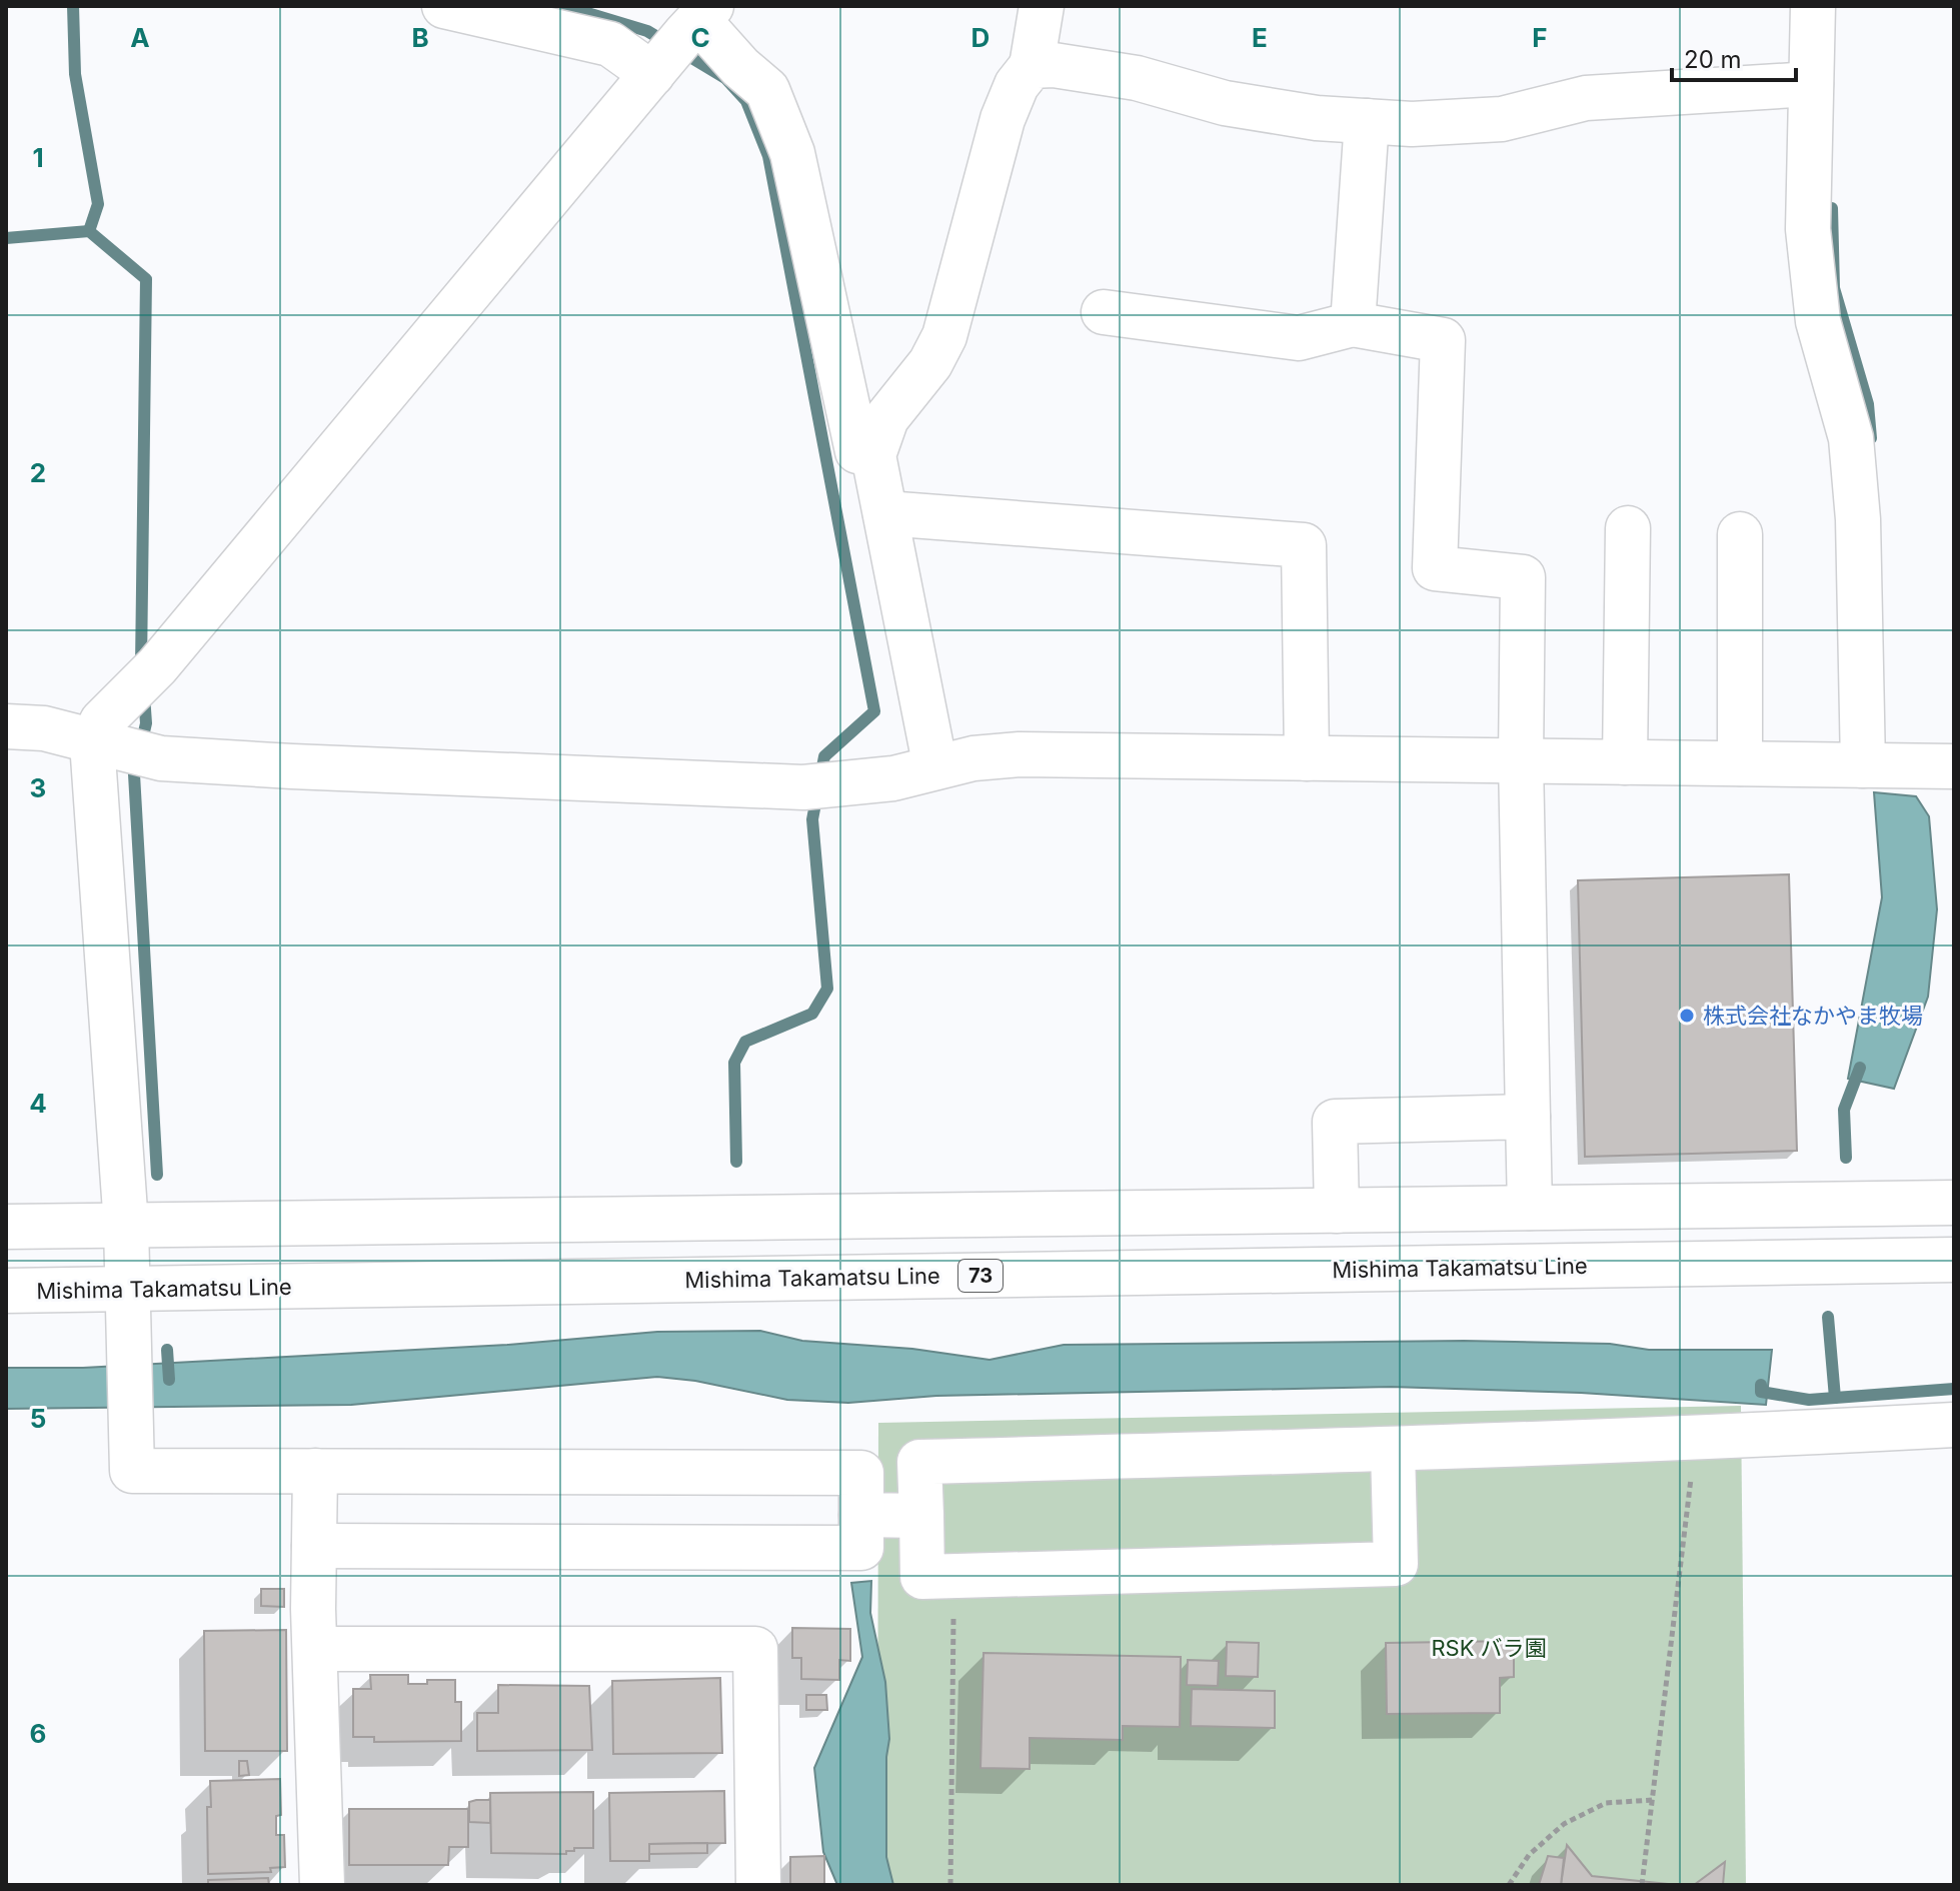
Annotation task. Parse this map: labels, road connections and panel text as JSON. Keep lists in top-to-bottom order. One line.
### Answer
{"streets":{"street":["Mishima Takamatsu Line","73"]},"parks":["RSK バラ園"],"places":["株式会社なかやま牧場"],"scale_bar":"20 m","grid":{"columns":["A","B","C","D","E","F"],"rows":["1","2","3","4","5","6"]}}
